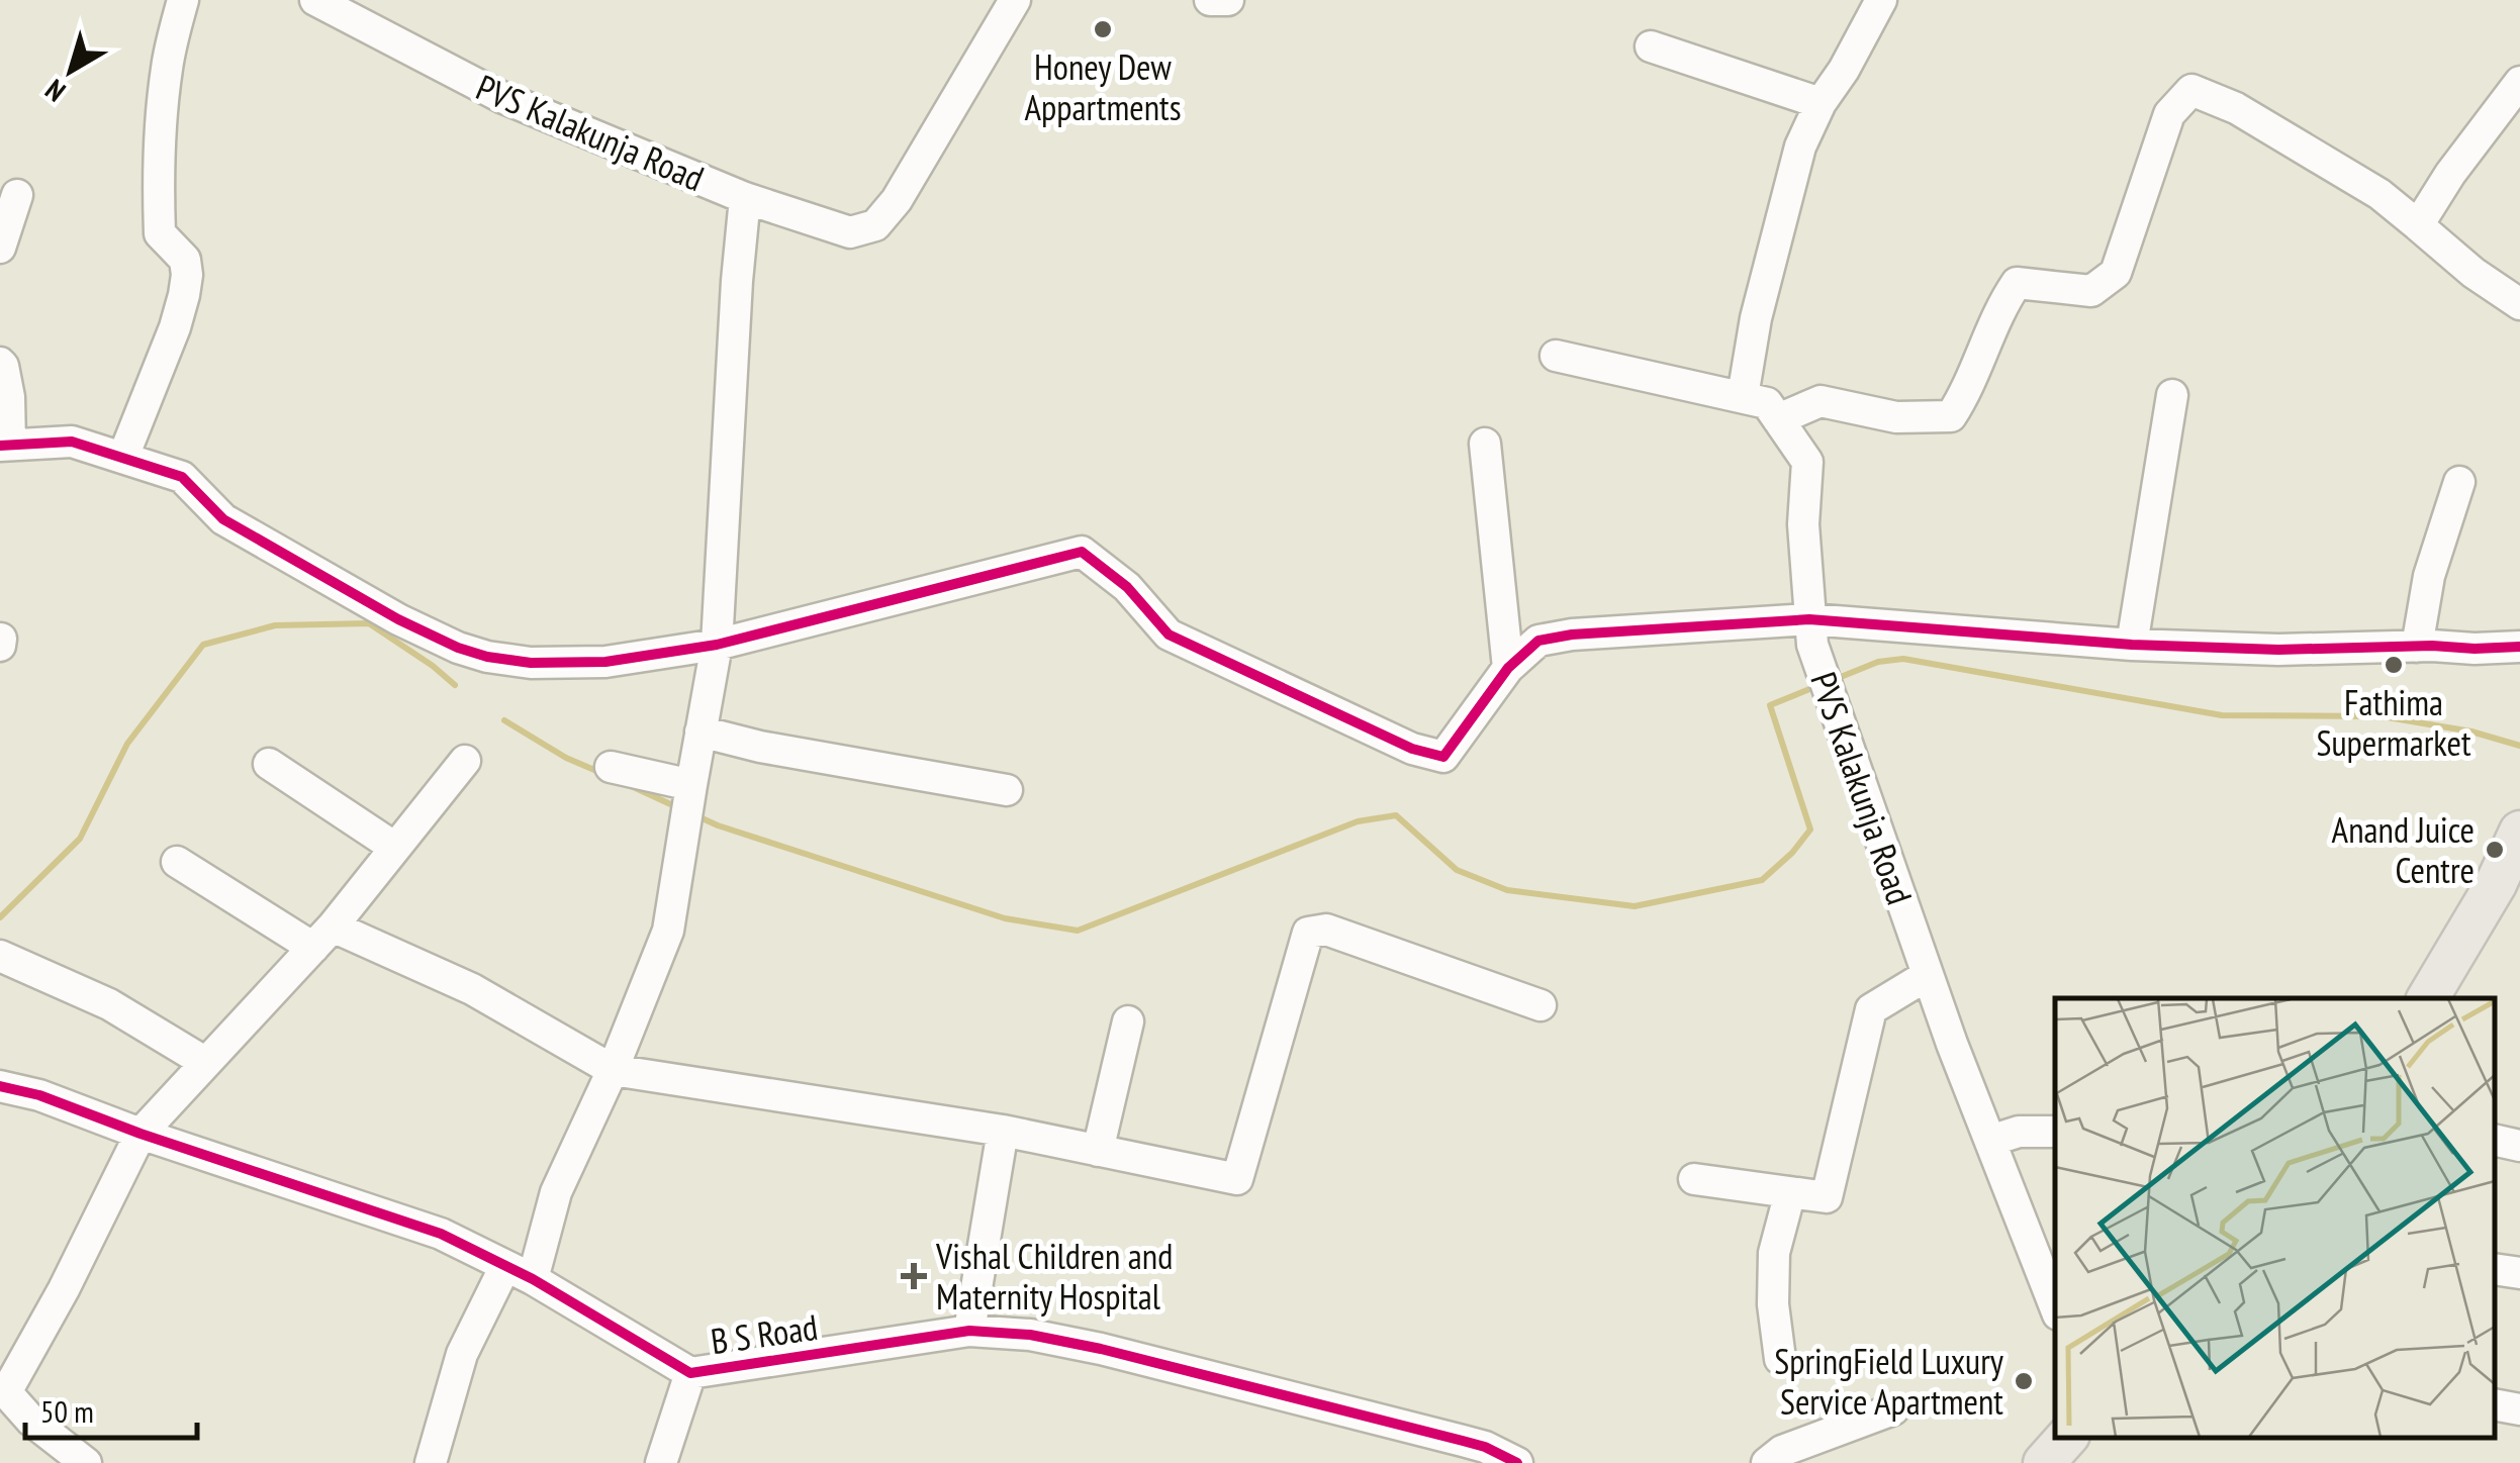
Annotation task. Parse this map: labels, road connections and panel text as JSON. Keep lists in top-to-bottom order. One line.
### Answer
{"streets":{"street":["PVS Kalakunja Road","B S Road"]},"places":{"other":["Honey Dew Appartments","Fathima Supermarket","Anand Juice Centre","SpringField Luxury Service Apartment"],"health":["Vishal Children and Maternity Hospital"]},"scale_bar":"50 m","north":"bottom left"}
